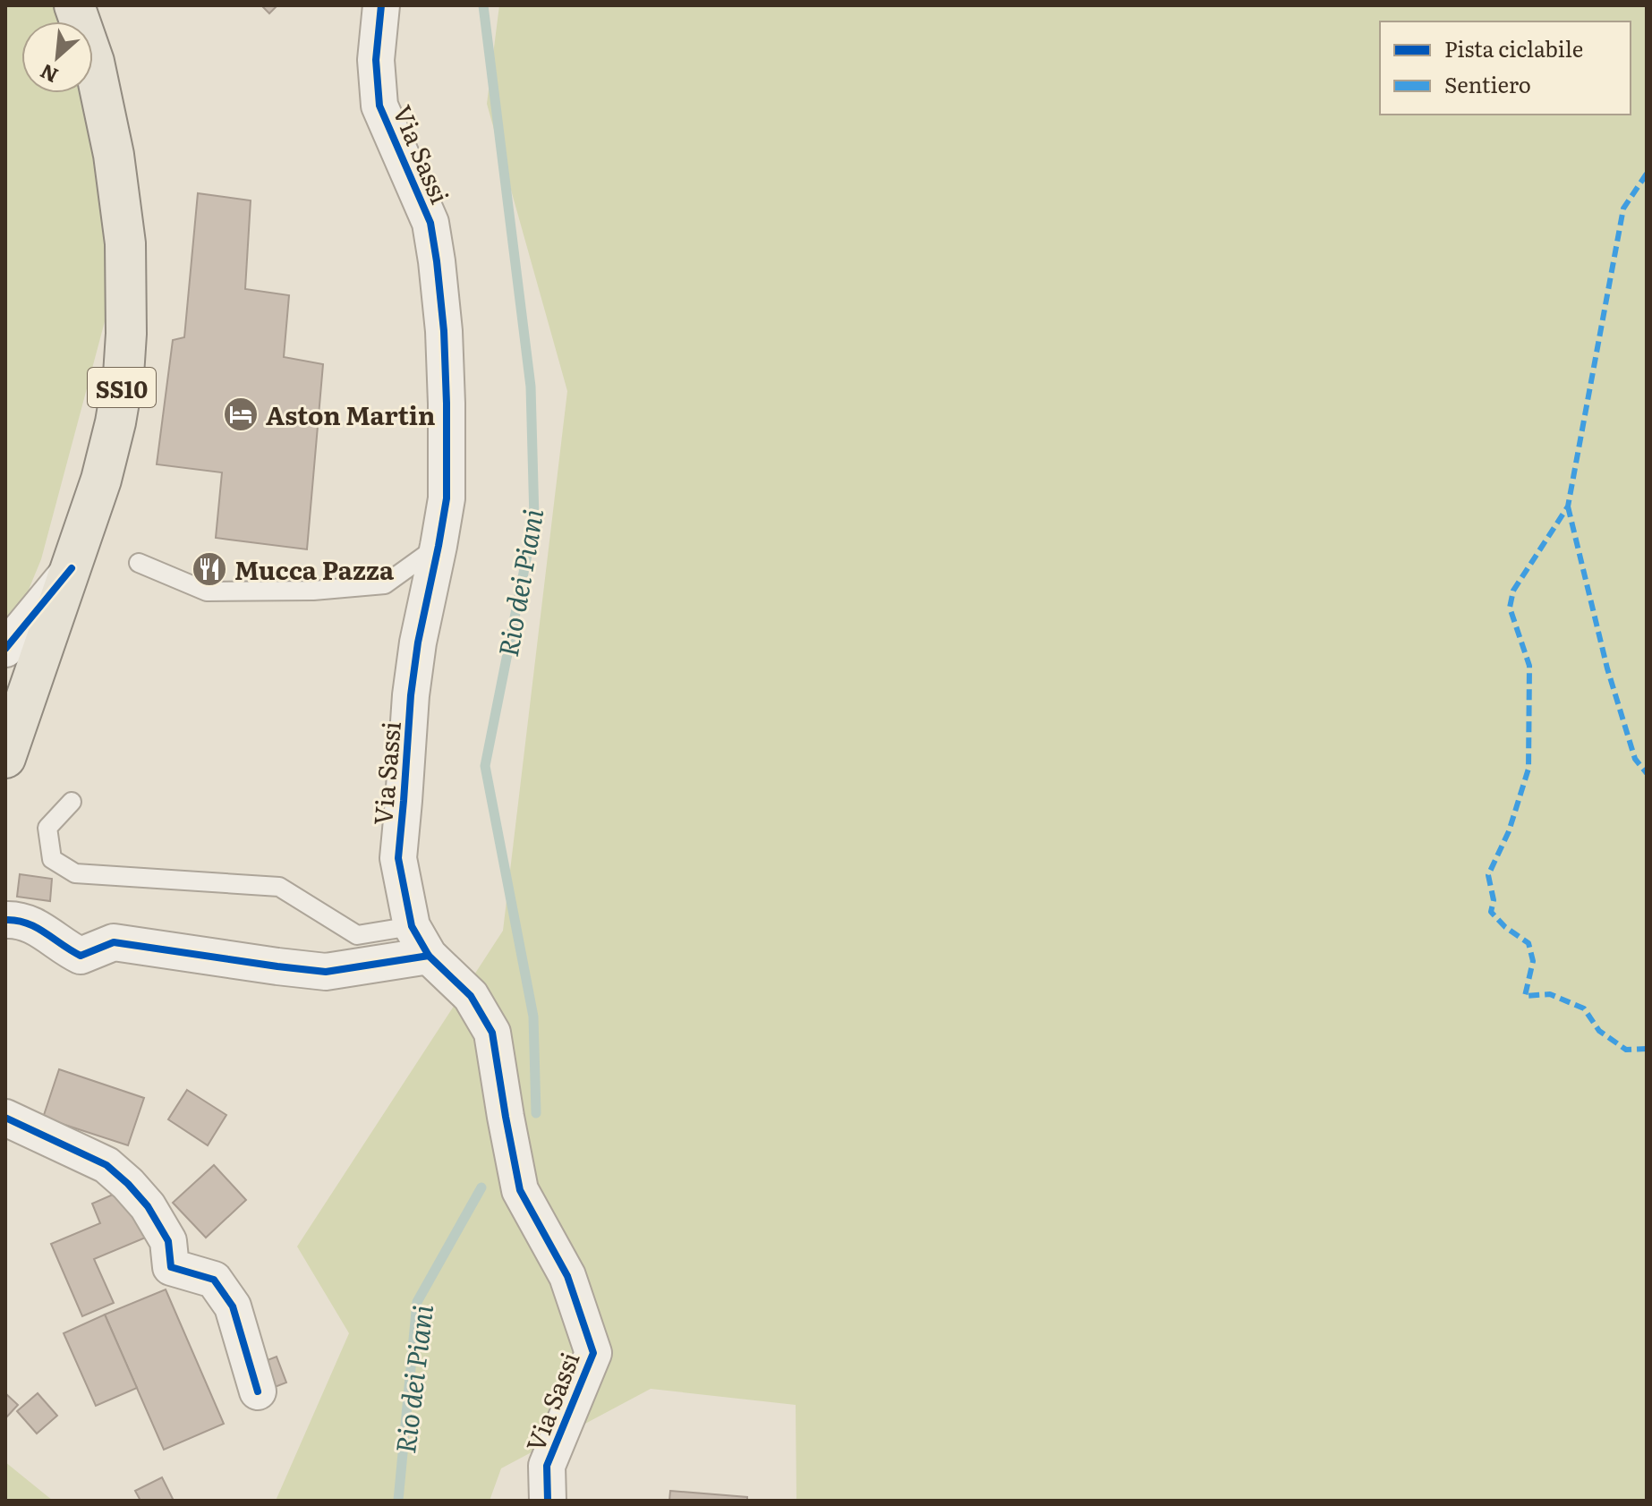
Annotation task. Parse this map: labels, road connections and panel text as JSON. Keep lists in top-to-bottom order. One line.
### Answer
{"streets":{"main road":["SS10"],"street":["Via Sassi"]},"water":["Rio dei Piani"],"places":{"hotel":["Aston Martin"],"restaurant":["Mucca Pazza"]},"legend":["Pista ciclabile","Sentiero"],"north":"bottom left"}
